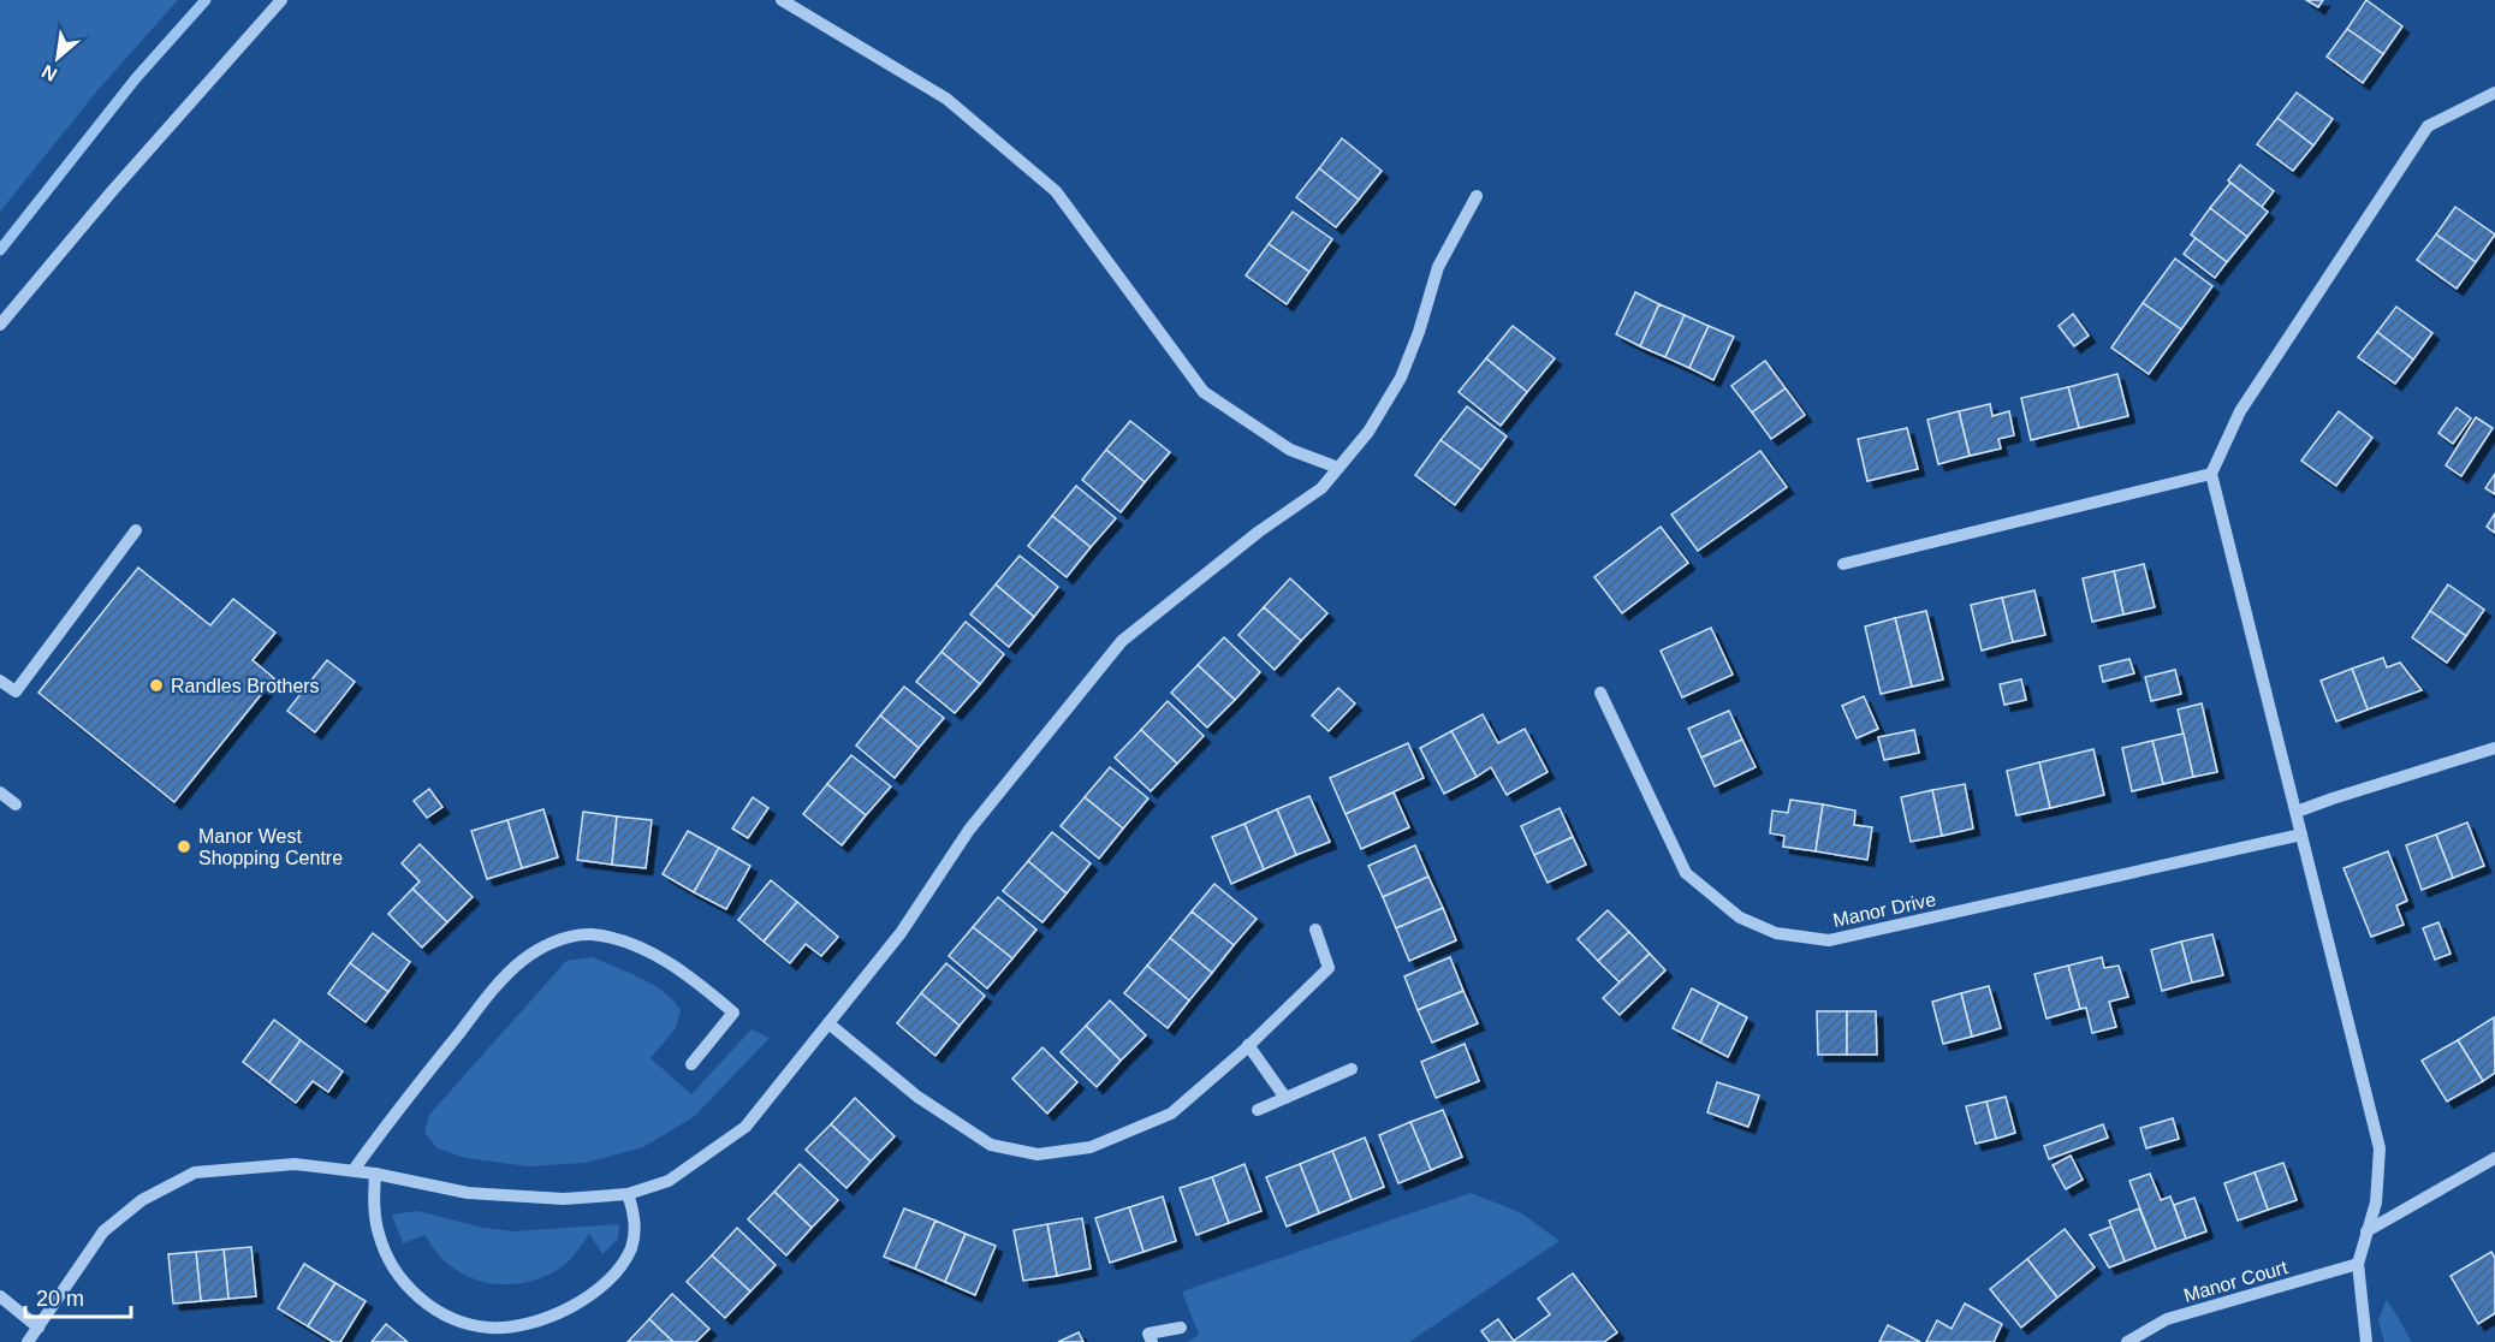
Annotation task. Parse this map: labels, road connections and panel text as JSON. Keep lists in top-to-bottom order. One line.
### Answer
{"streets":{"street":["Manor Drive","Manor Court"]},"places":["Randles Brothers","Manor West Shopping Centre"],"scale_bar":"20 m","north":"bottom left"}
